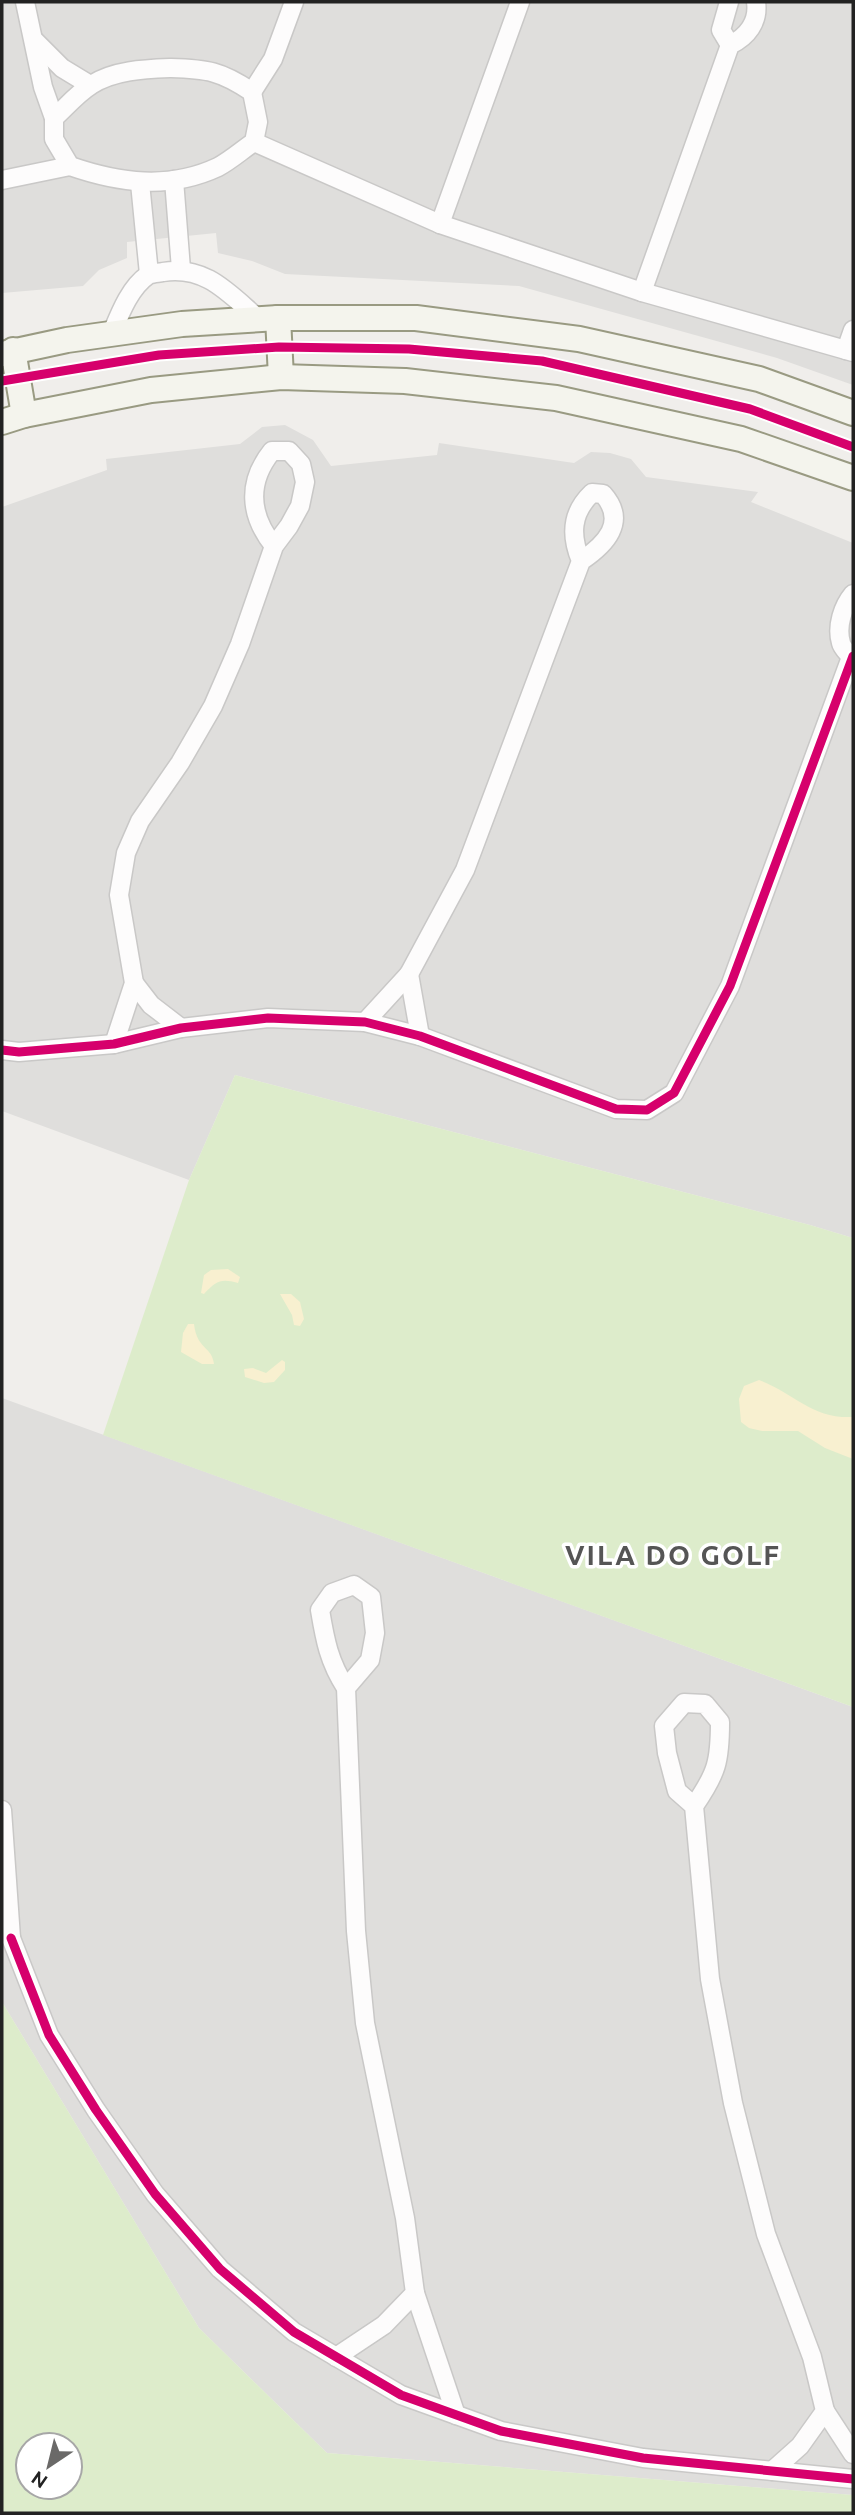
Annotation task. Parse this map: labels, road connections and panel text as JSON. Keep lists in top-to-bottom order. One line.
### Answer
{"districts":["VILA DO GOLF"],"north":"bottom left"}
